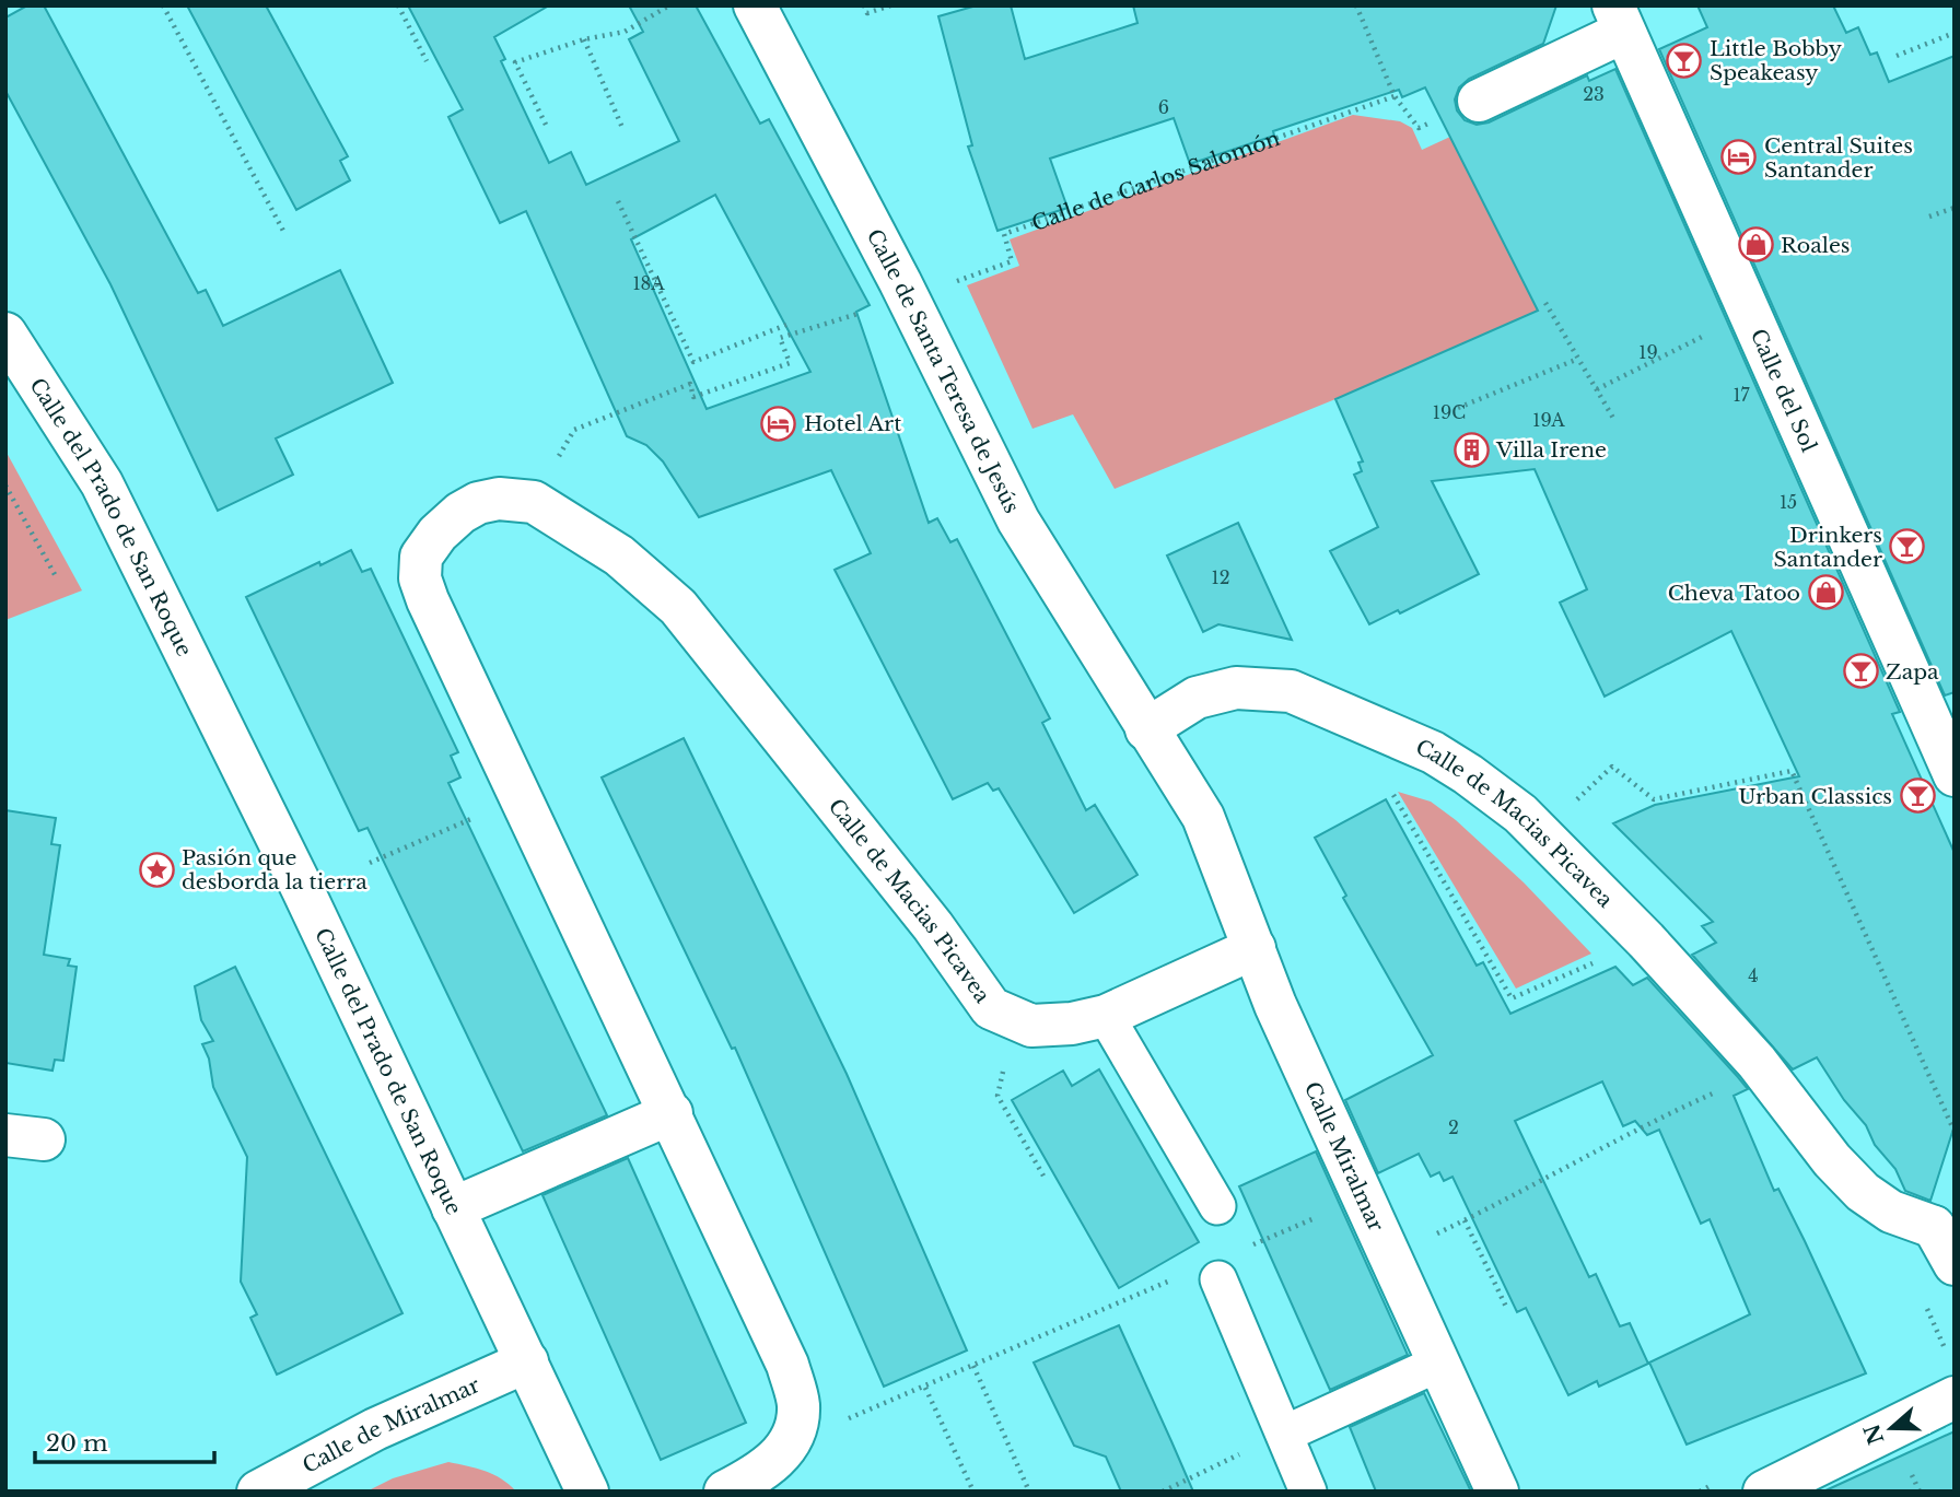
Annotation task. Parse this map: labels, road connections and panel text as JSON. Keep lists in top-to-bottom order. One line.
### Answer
{"streets":{"street":["Calle de Santa Teresa de Jesús","Calle del Sol","Calle del Prado de San Roque","Calle de Macias Picavea","Calle Miralmar","Calle de Miralmar"],"path":["Calle de Carlos Salomón"]},"crossings":[["Calle de Santa Teresa de Jesús","Calle de Macias Picavea"],["Calle del Prado de San Roque","Calle de Miralmar"],["Calle de Macias Picavea","Calle Miralmar"]],"places":{"bar":["Little Bobby Speakeasy","Drinkers Santander","Zapa","Urban Classics"],"hotel":["Central Suites Santander","Hotel Art"],"shop":["Roales","Cheva Tatoo"],"building":["Villa Irene"],"place":["Pasión que desborda la tierra"]},"house_numbers":["23","6","18A","19","17","19C","19A","15","12","4","2"],"scale_bar":"20 m","north":"left"}
